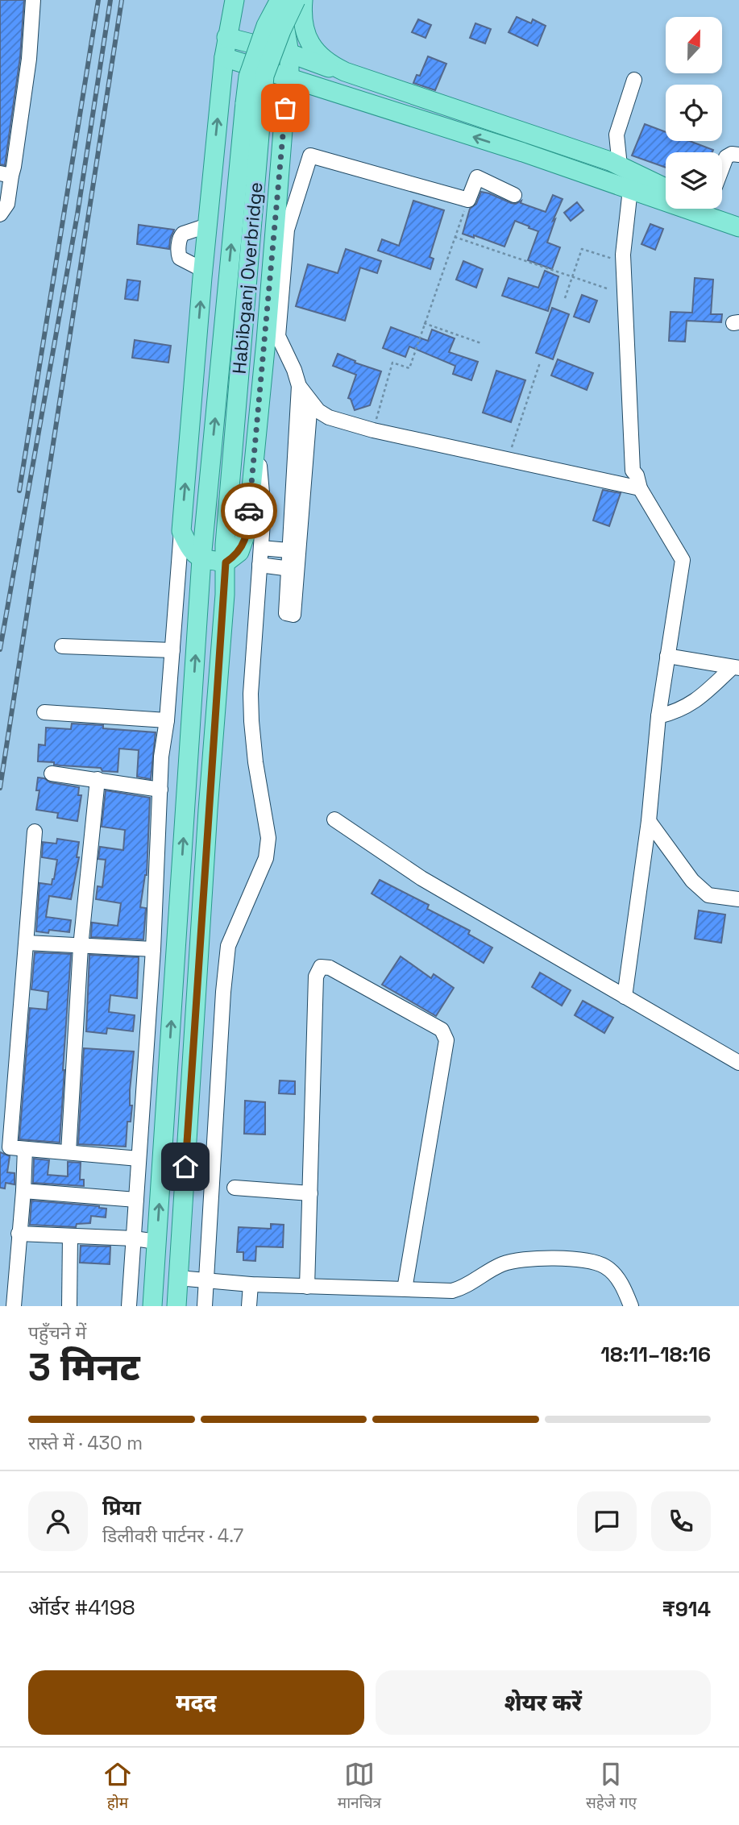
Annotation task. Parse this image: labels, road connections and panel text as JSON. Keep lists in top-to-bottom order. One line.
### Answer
{"streets":{"main road":["Habibganj Overbridge"]},"north":"top","page":{"heading":["3 मिनट","पहुँचने में","18:11–18:16"],"panel":["प्रिया","डिलीवरी पार्टनर · 4.7","ऑर्डर #4198","₹914"],"bar":"रास्ते में · 430 m","buttons":["मदद","शेयर करें"],"tabs":["होम","मानचित्र","सहेजे गए"]}}
